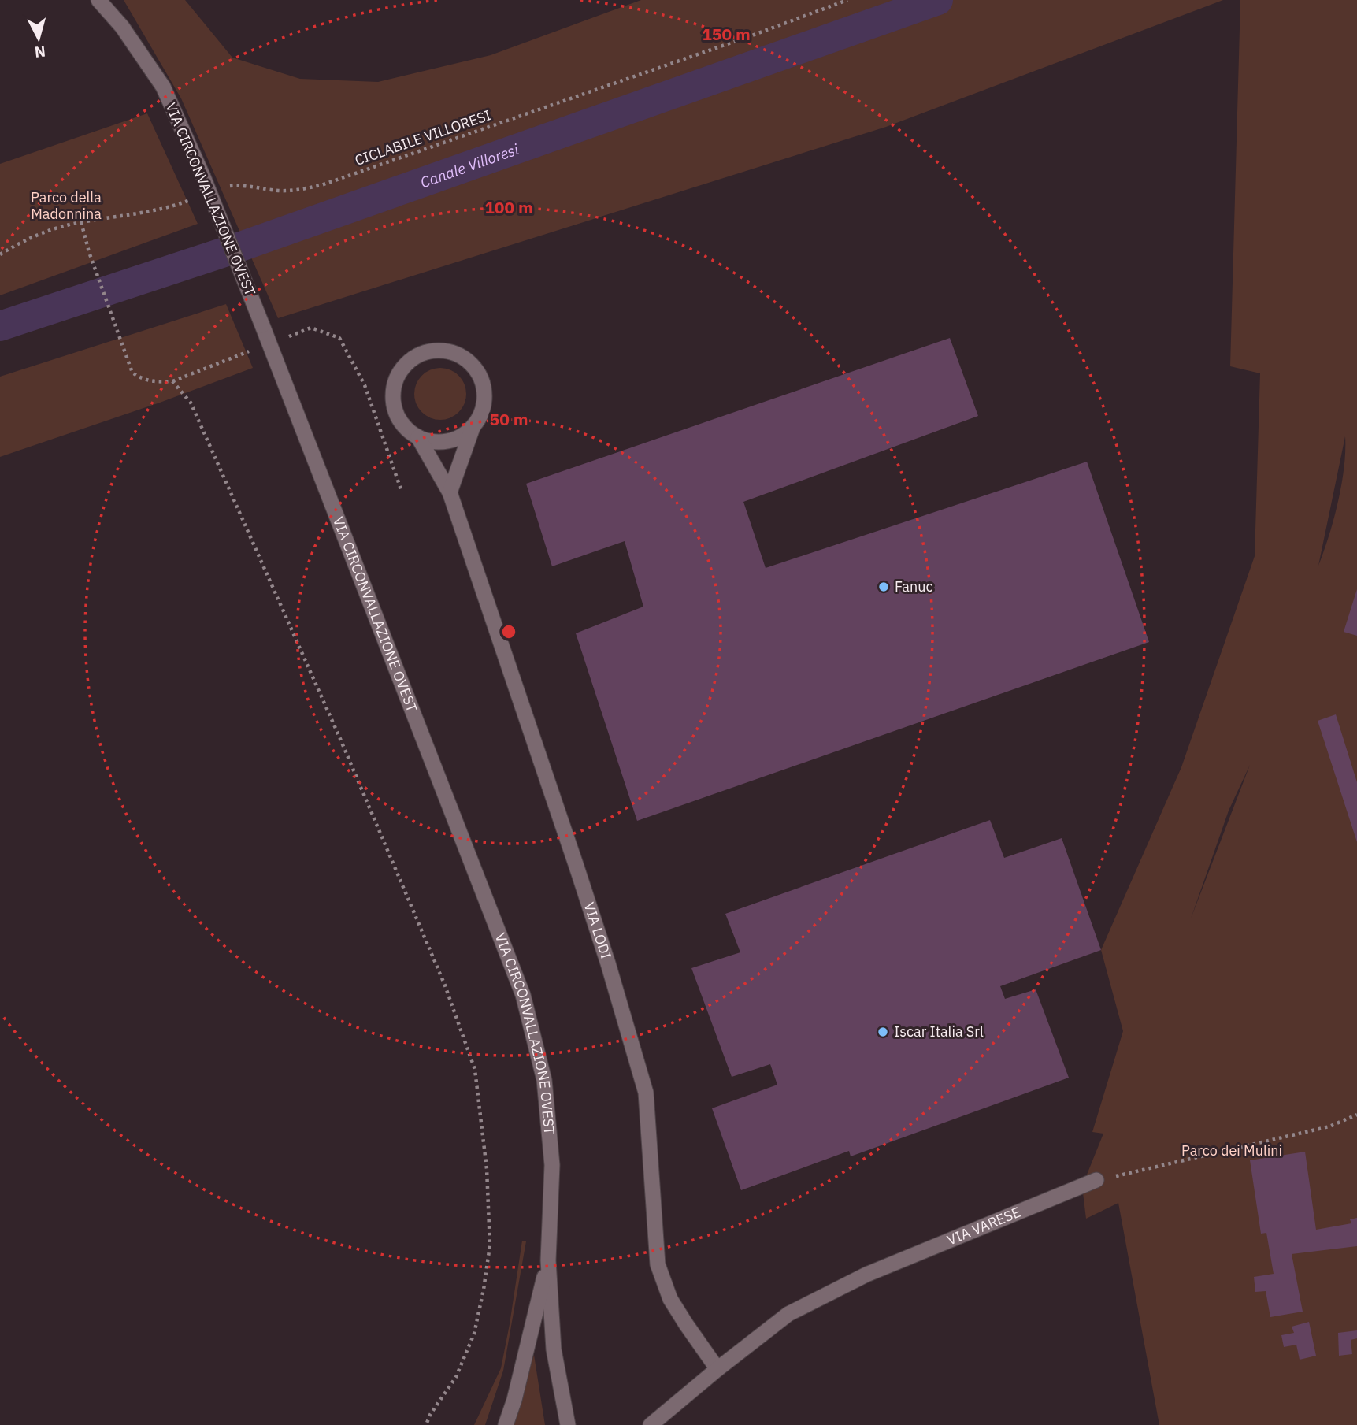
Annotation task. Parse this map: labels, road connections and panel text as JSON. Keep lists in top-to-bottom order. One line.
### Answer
{"streets":{"street":["VIA CIRCONVALLAZIONE OVEST","VIA LODI","VIA VARESE"],"path":["CICLABILE VILLORESI"]},"crossings":[["VIA LODI","VIA VARESE"]],"water":["Canale Villoresi"],"parks":["Parco della Madonnina","Parco dei Mulini"],"places":["Fanuc","Iscar Italia Srl"],"north":"bottom","rings":["150 m","100 m","50 m"]}
